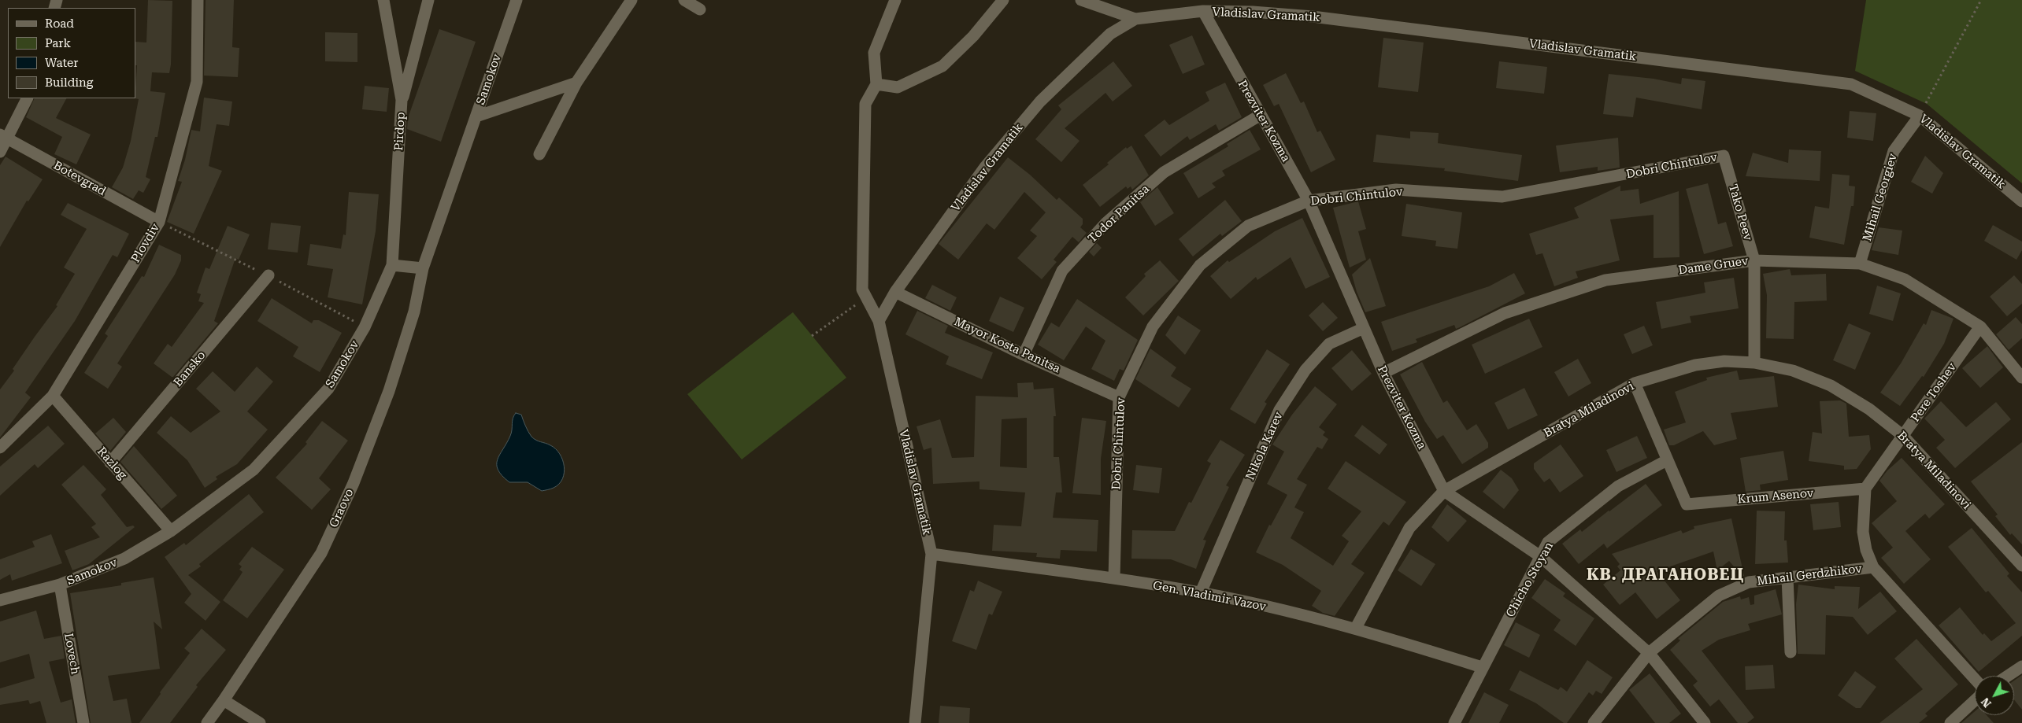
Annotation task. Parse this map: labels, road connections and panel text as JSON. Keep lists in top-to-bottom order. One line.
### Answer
{"streets":{"street":["Vladislav Gramatik","Samokov","Prezviter Kozma","Pirdop","Dobri Chintulov","Botevgrad","Mihail Georgiev","Tako Peev","Todor Panitsa","Plovdiv","Dame Gruev","Mayor Kosta Panitsa","Bansko","Pere Toshev","Bratya Miladinovi","Nikola Karev","Razlog","Krum Asenov","Graovo","Mihail Gerdzhikov","Chicho Stoyan","Gen. Vladimir Vazov","Lovech"]},"crossings":[["Vladislav Gramatik","Prezviter Kozma"],["Vladislav Gramatik","Mihail Georgiev"],["Vladislav Gramatik","Mayor Kosta Panitsa"],["Vladislav Gramatik","Gen. Vladimir Vazov"],["Samokov","Pirdop"],["Samokov","Razlog"],["Samokov","Graovo"],["Samokov","Lovech"],["Prezviter Kozma","Dobri Chintulov"],["Prezviter Kozma","Todor Panitsa"],["Prezviter Kozma","Dame Gruev"],["Prezviter Kozma","Bratya Miladinovi"],["Prezviter Kozma","Nikola Karev"],["Prezviter Kozma","Mihail Gerdzhikov"],["Prezviter Kozma","Chicho Stoyan"],["Dobri Chintulov","Tako Peev"],["Dobri Chintulov","Mayor Kosta Panitsa"],["Dobri Chintulov","Gen. Vladimir Vazov"],["Botevgrad","Plovdiv"],["Mihail Georgiev","Dame Gruev"],["Tako Peev","Dame Gruev"],["Tako Peev","Bratya Miladinovi"],["Todor Panitsa","Mayor Kosta Panitsa"],["Plovdiv","Razlog"],["Dame Gruev","Pere Toshev"],["Bansko","Razlog"],["Pere Toshev","Bratya Miladinovi"],["Pere Toshev","Krum Asenov"],["Bratya Miladinovi","Gen. Vladimir Vazov"],["Nikola Karev","Gen. Vladimir Vazov"],["Krum Asenov","Chicho Stoyan"],["Chicho Stoyan","Gen. Vladimir Vazov"]],"districts":["КВ. ДРАГАНОВЕЦ"],"legend":["Road","Park","Water","Building"],"north":"bottom left"}
